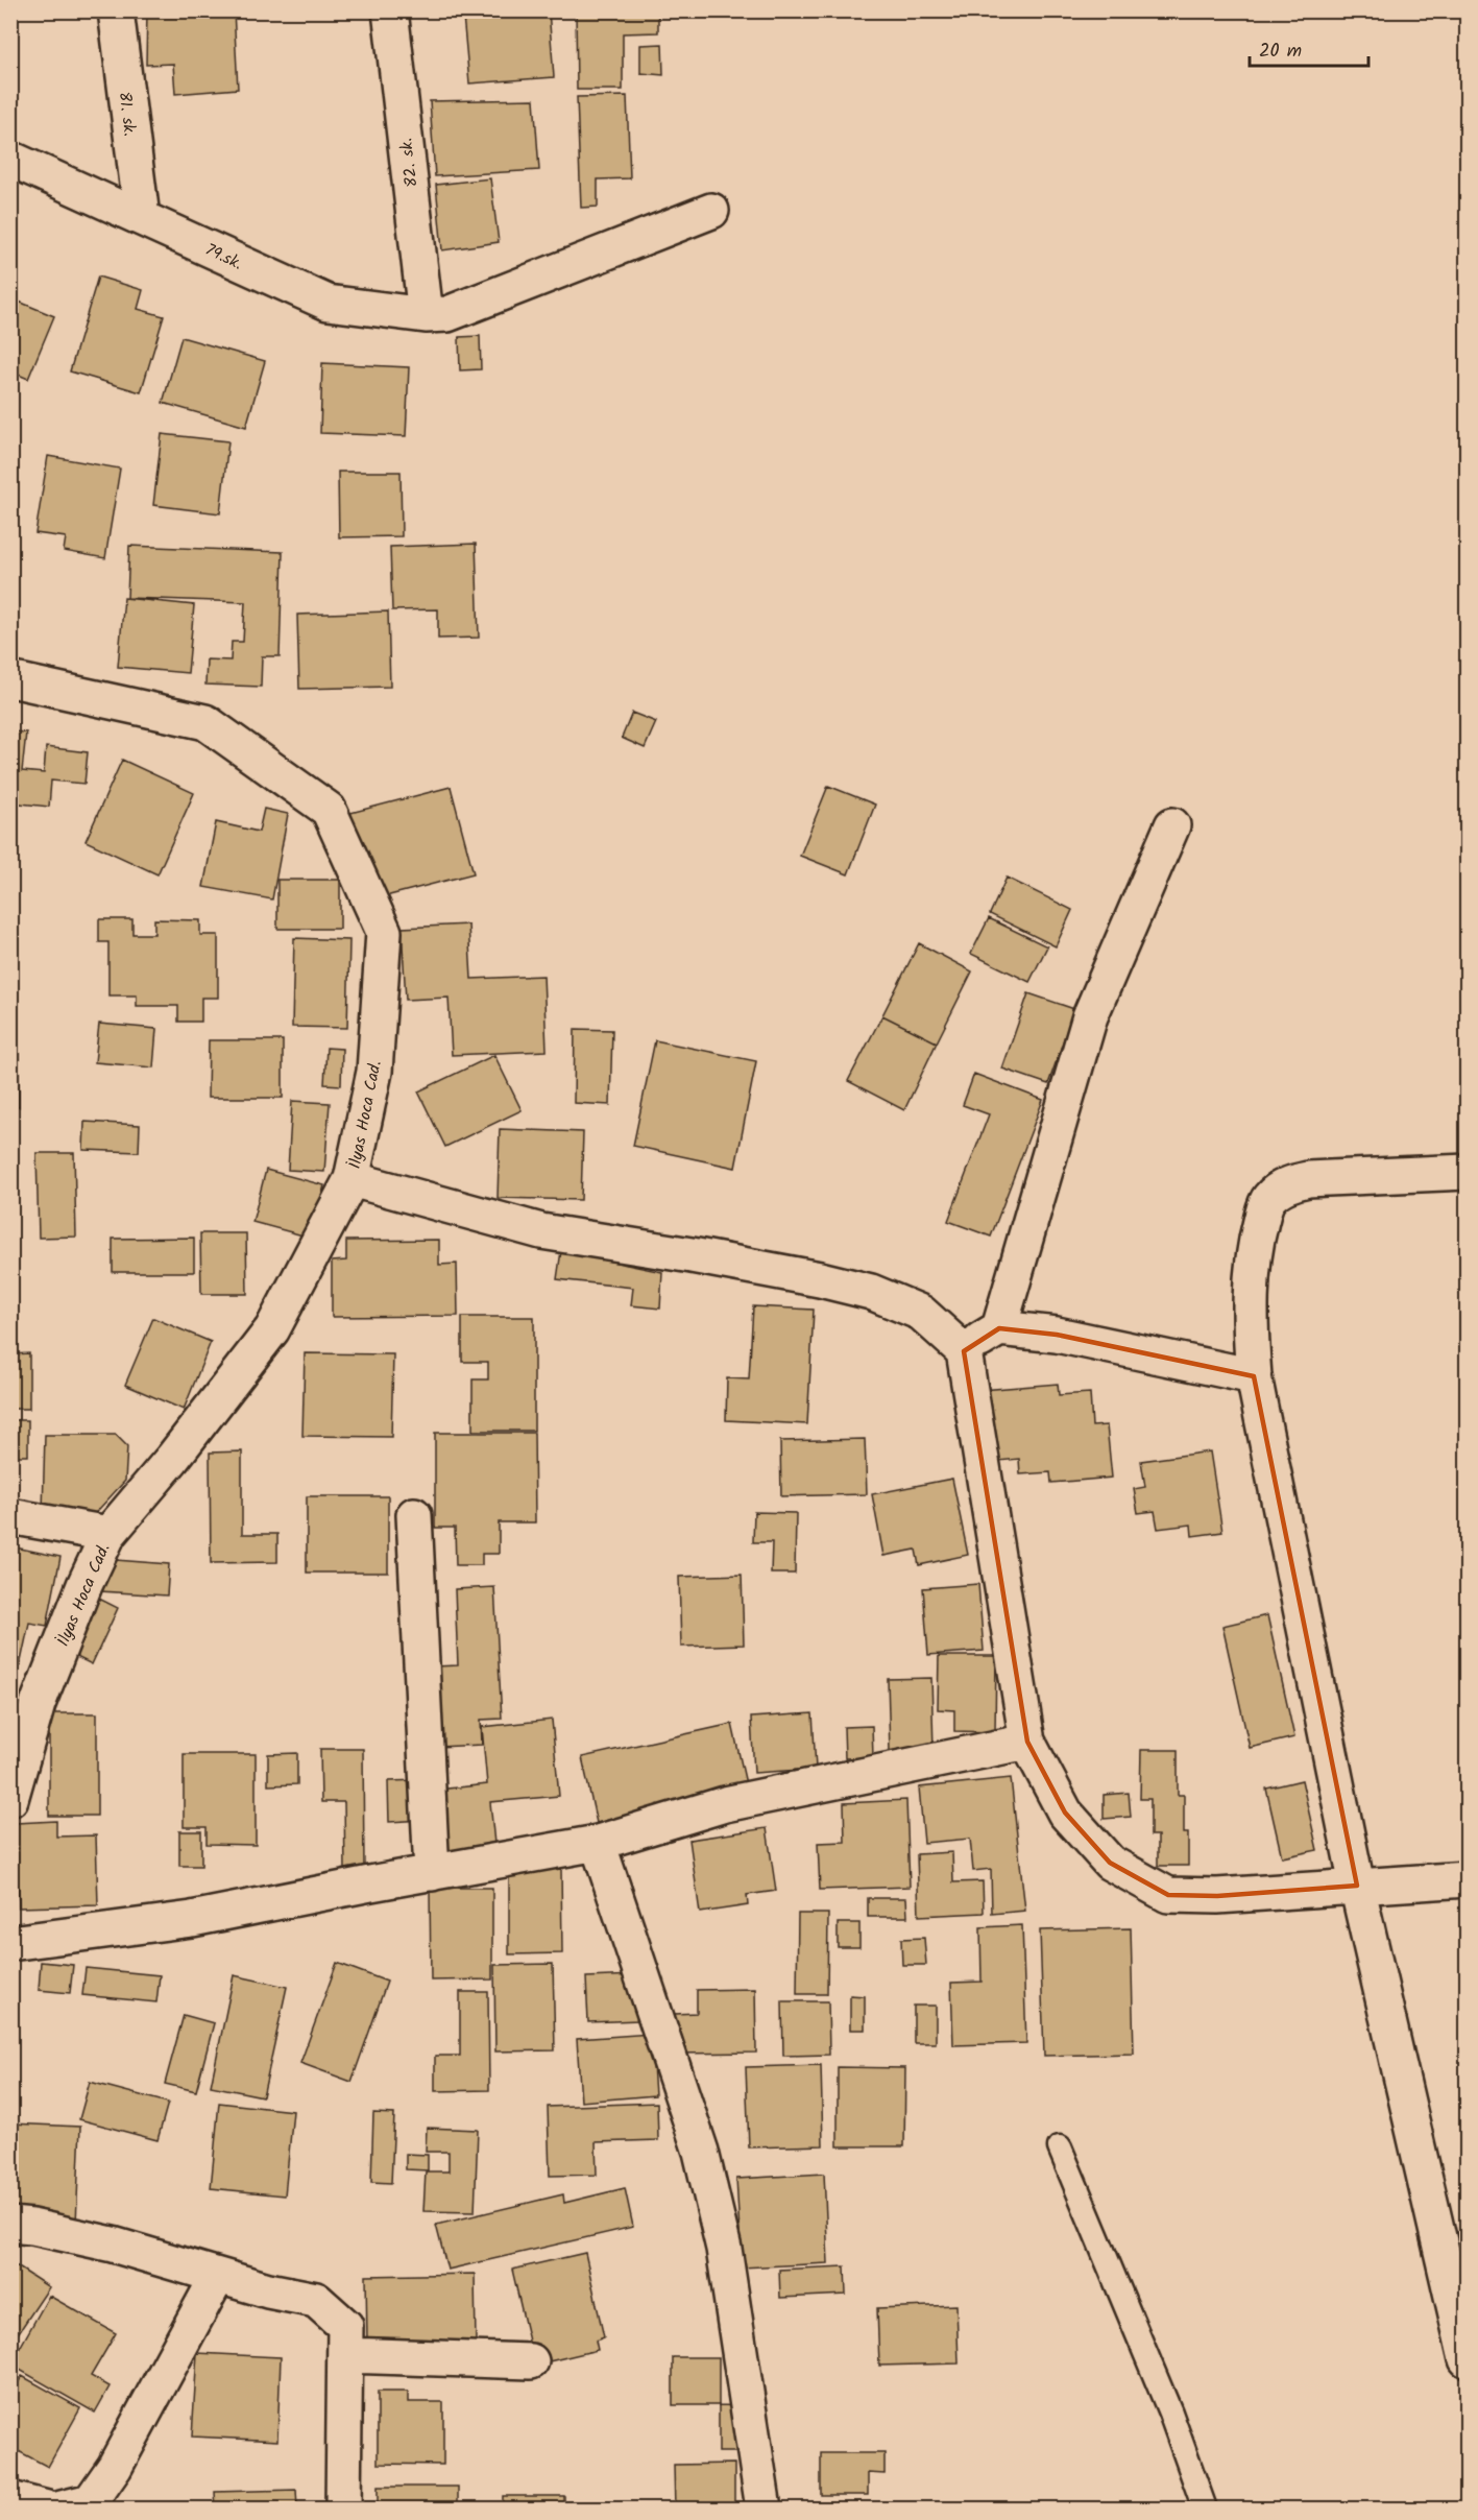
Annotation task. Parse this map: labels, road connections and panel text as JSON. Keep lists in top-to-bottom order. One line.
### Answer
{"streets":{"street":["81. sk.","82. sk.","79.sk.","İlyas Hoca Cad."]},"crossings":[["81. sk.","79.sk."],["82. sk.","79.sk."]],"scale_bar":"20 m"}
